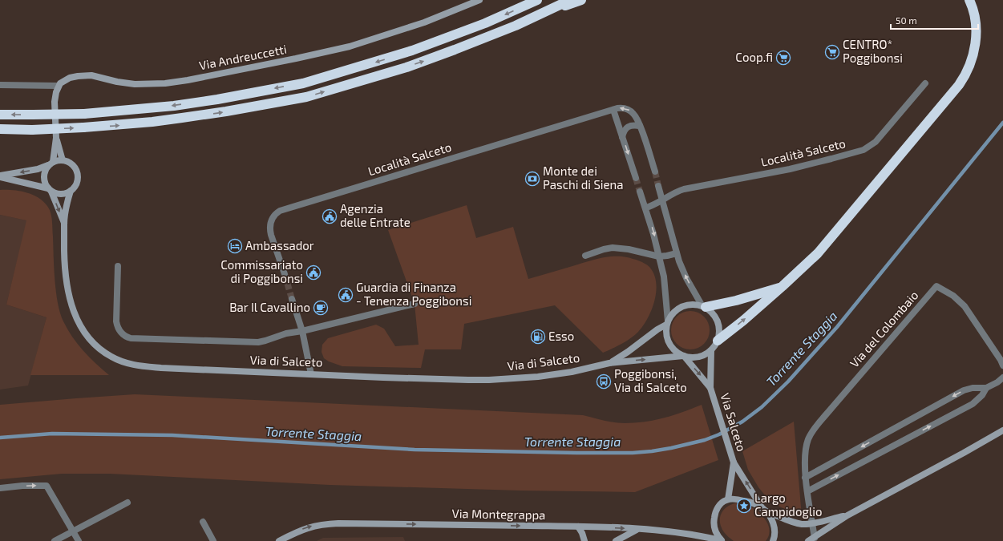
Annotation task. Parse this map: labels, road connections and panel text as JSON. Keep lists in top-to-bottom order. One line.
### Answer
{"streets":{"main road":["Via Andreuccetti","Via di Salceto","Via Salceto","Via Montegrappa"],"street":["Località Salceto","Via del Colombaio"]},"crossings":[["Via di Salceto","Via Salceto"]],"one_way":["Via Montegrappa"],"water":["Torrente Staggia"],"places":{"supermarket":["CENTRO* Poggibonsi","Coop.fi"],"bank":["Monte dei Paschi di Siena"],"public building":["Agenzia delle Entrate","Commissariato di Poggibonsi","Guardia di Finanza - Tenenza Poggibonsi"],"hotel":["Ambassador"],"cafe":["Bar Il Cavallino"],"fuel station":["Esso"],"bus stop":["Poggibonsi, Via di Salceto"],"place":["Largo Campidoglio"]},"scale_bar":"50 m"}
